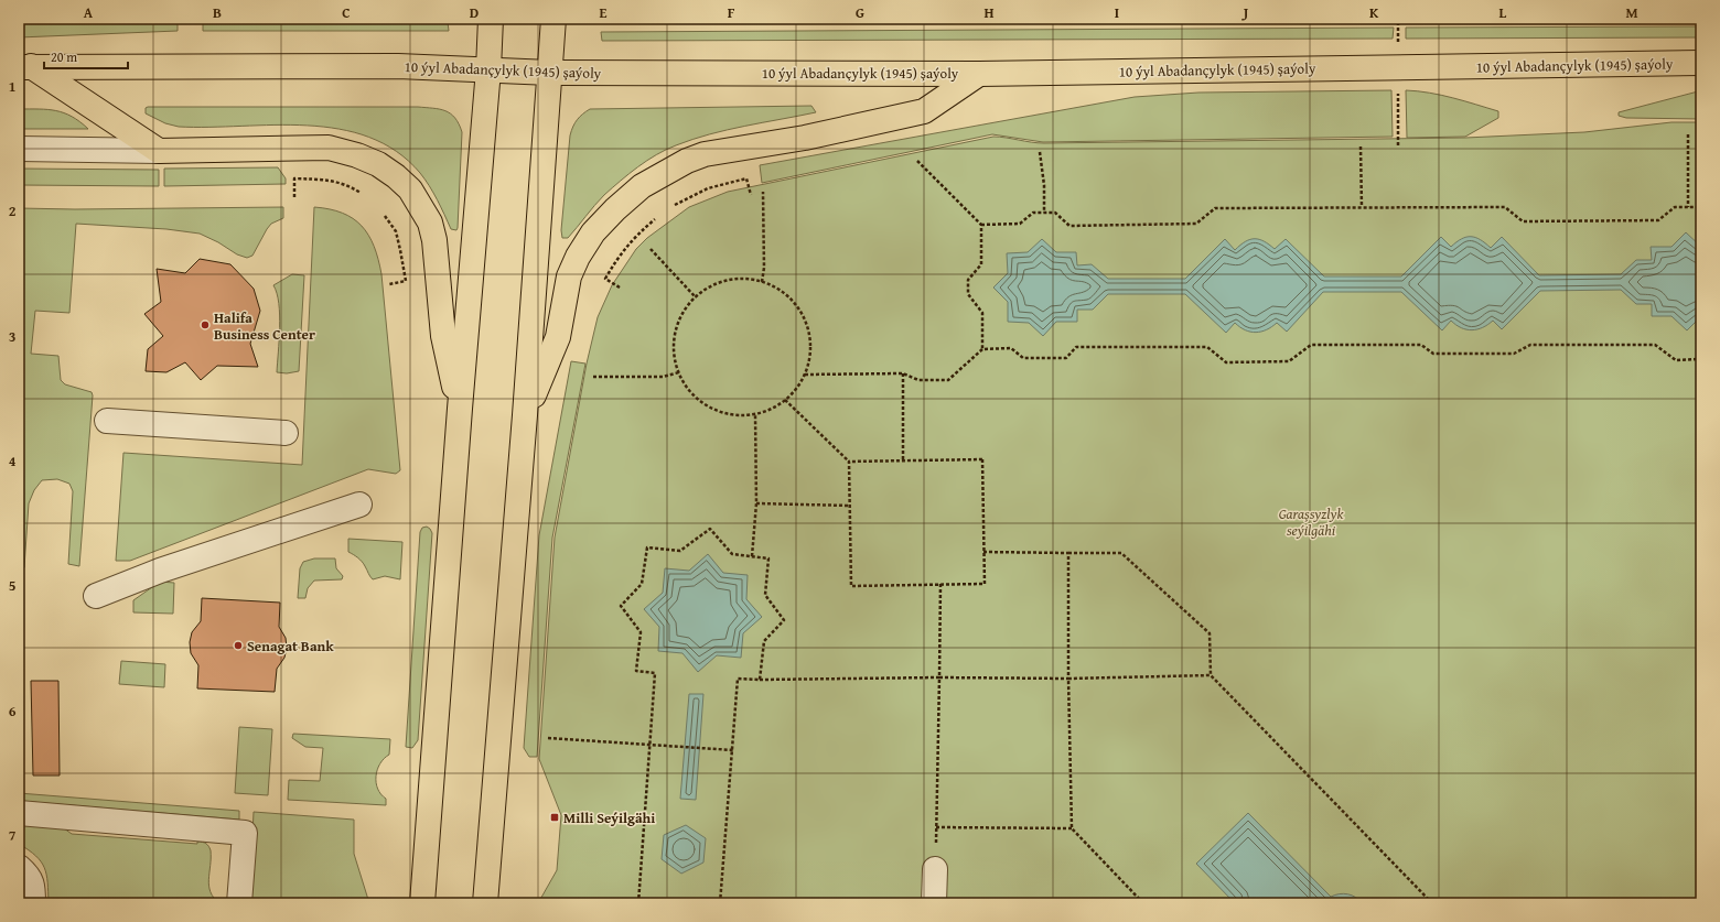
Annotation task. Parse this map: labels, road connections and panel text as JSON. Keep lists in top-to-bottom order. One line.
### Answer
{"streets":{"main road":["10 ýyl Abadançylyk (1945) şaýoly"]},"parks":["Garaşsyzlyk seýilgähi"],"places":{"other":["Halifa Business Center","Senagat Bank"],"transit":["Milli Seýilgähi"]},"scale_bar":"20 m","grid":{"columns":["A","B","C","D","E","F","G","H","I","J","K","L","M"],"rows":["1","2","3","4","5","6","7"]}}
